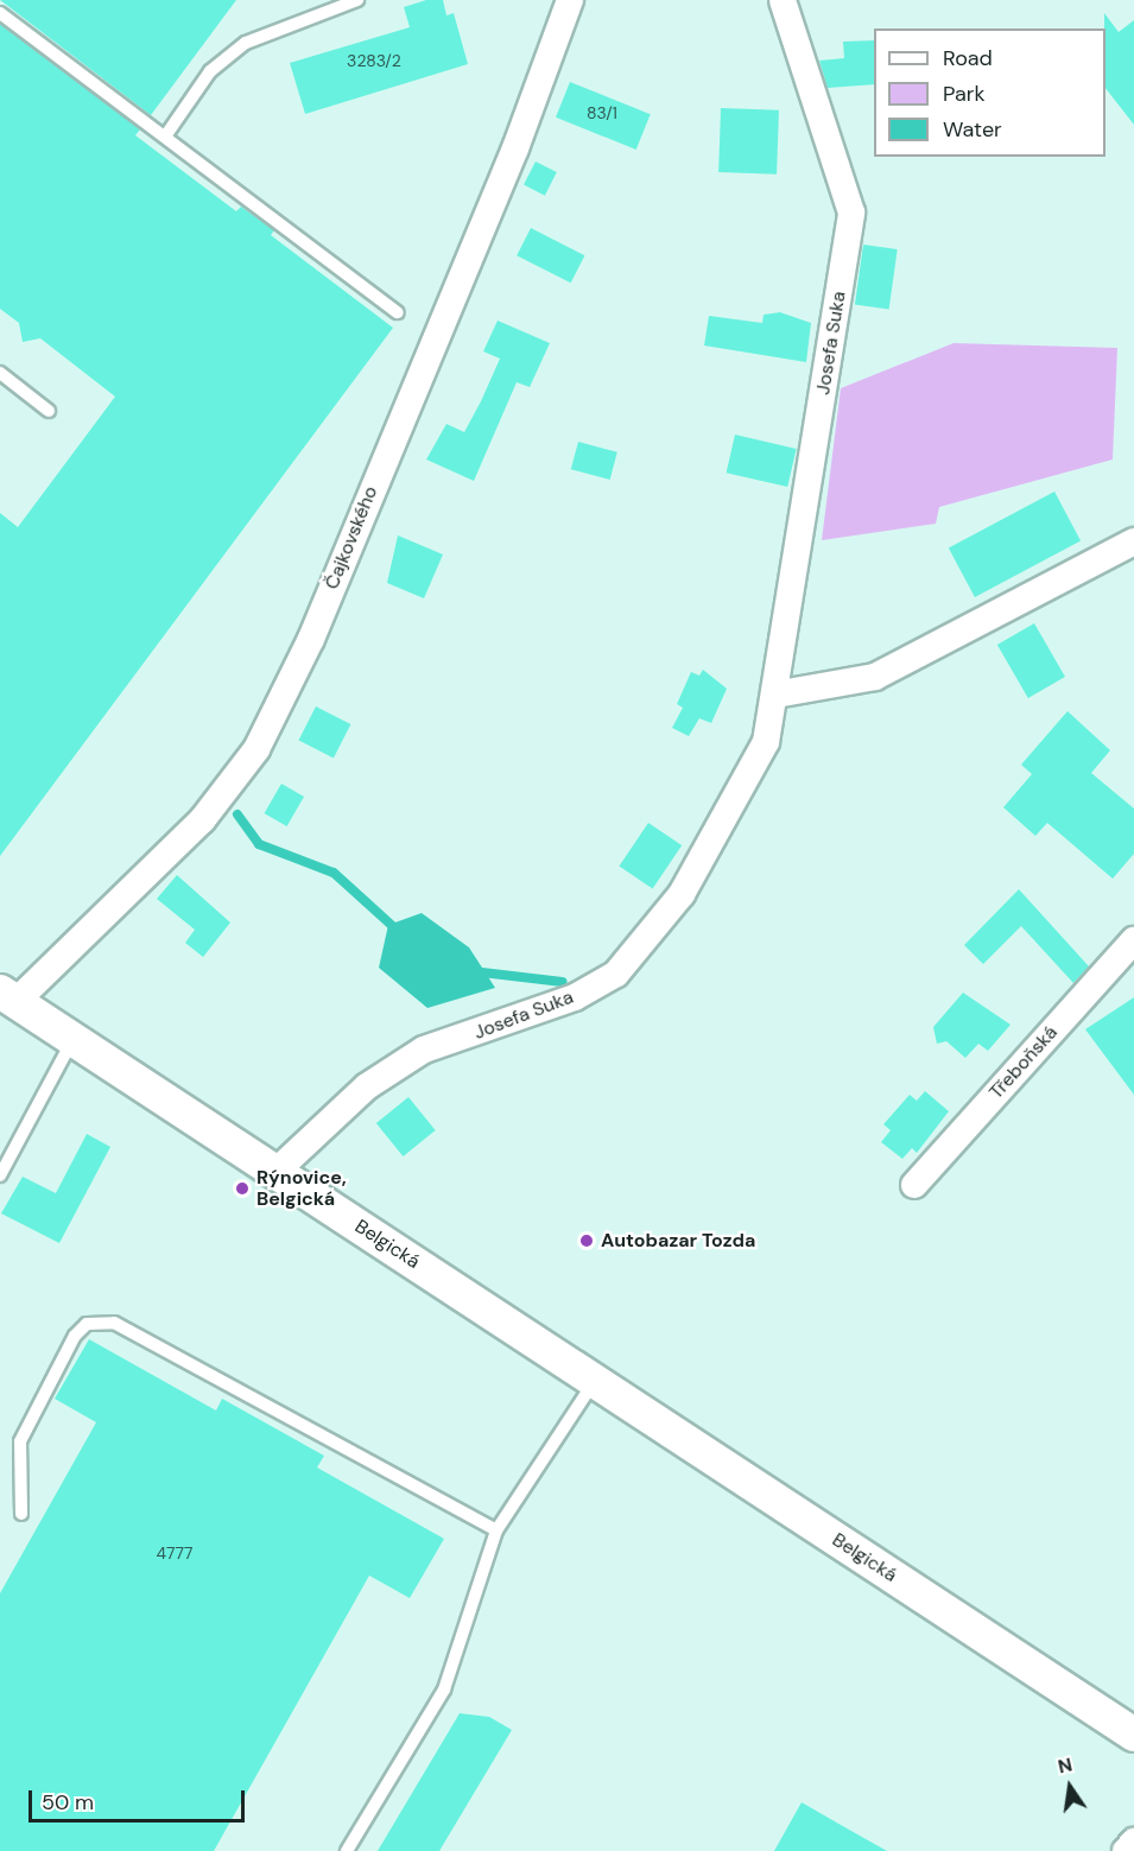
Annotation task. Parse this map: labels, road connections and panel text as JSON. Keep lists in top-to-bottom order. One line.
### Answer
{"streets":{"street":["Josefa Suka","Čajkovského","Třeboňská","Belgická"]},"crossings":[["Josefa Suka","Belgická"],["Čajkovského","Belgická"]],"places":["Rýnovice, Belgická","Autobazar Tozda"],"house_numbers":["3283/2","83/1","4777"],"legend":["Road","Park","Water"],"scale_bar":"50 m","north":"top"}
